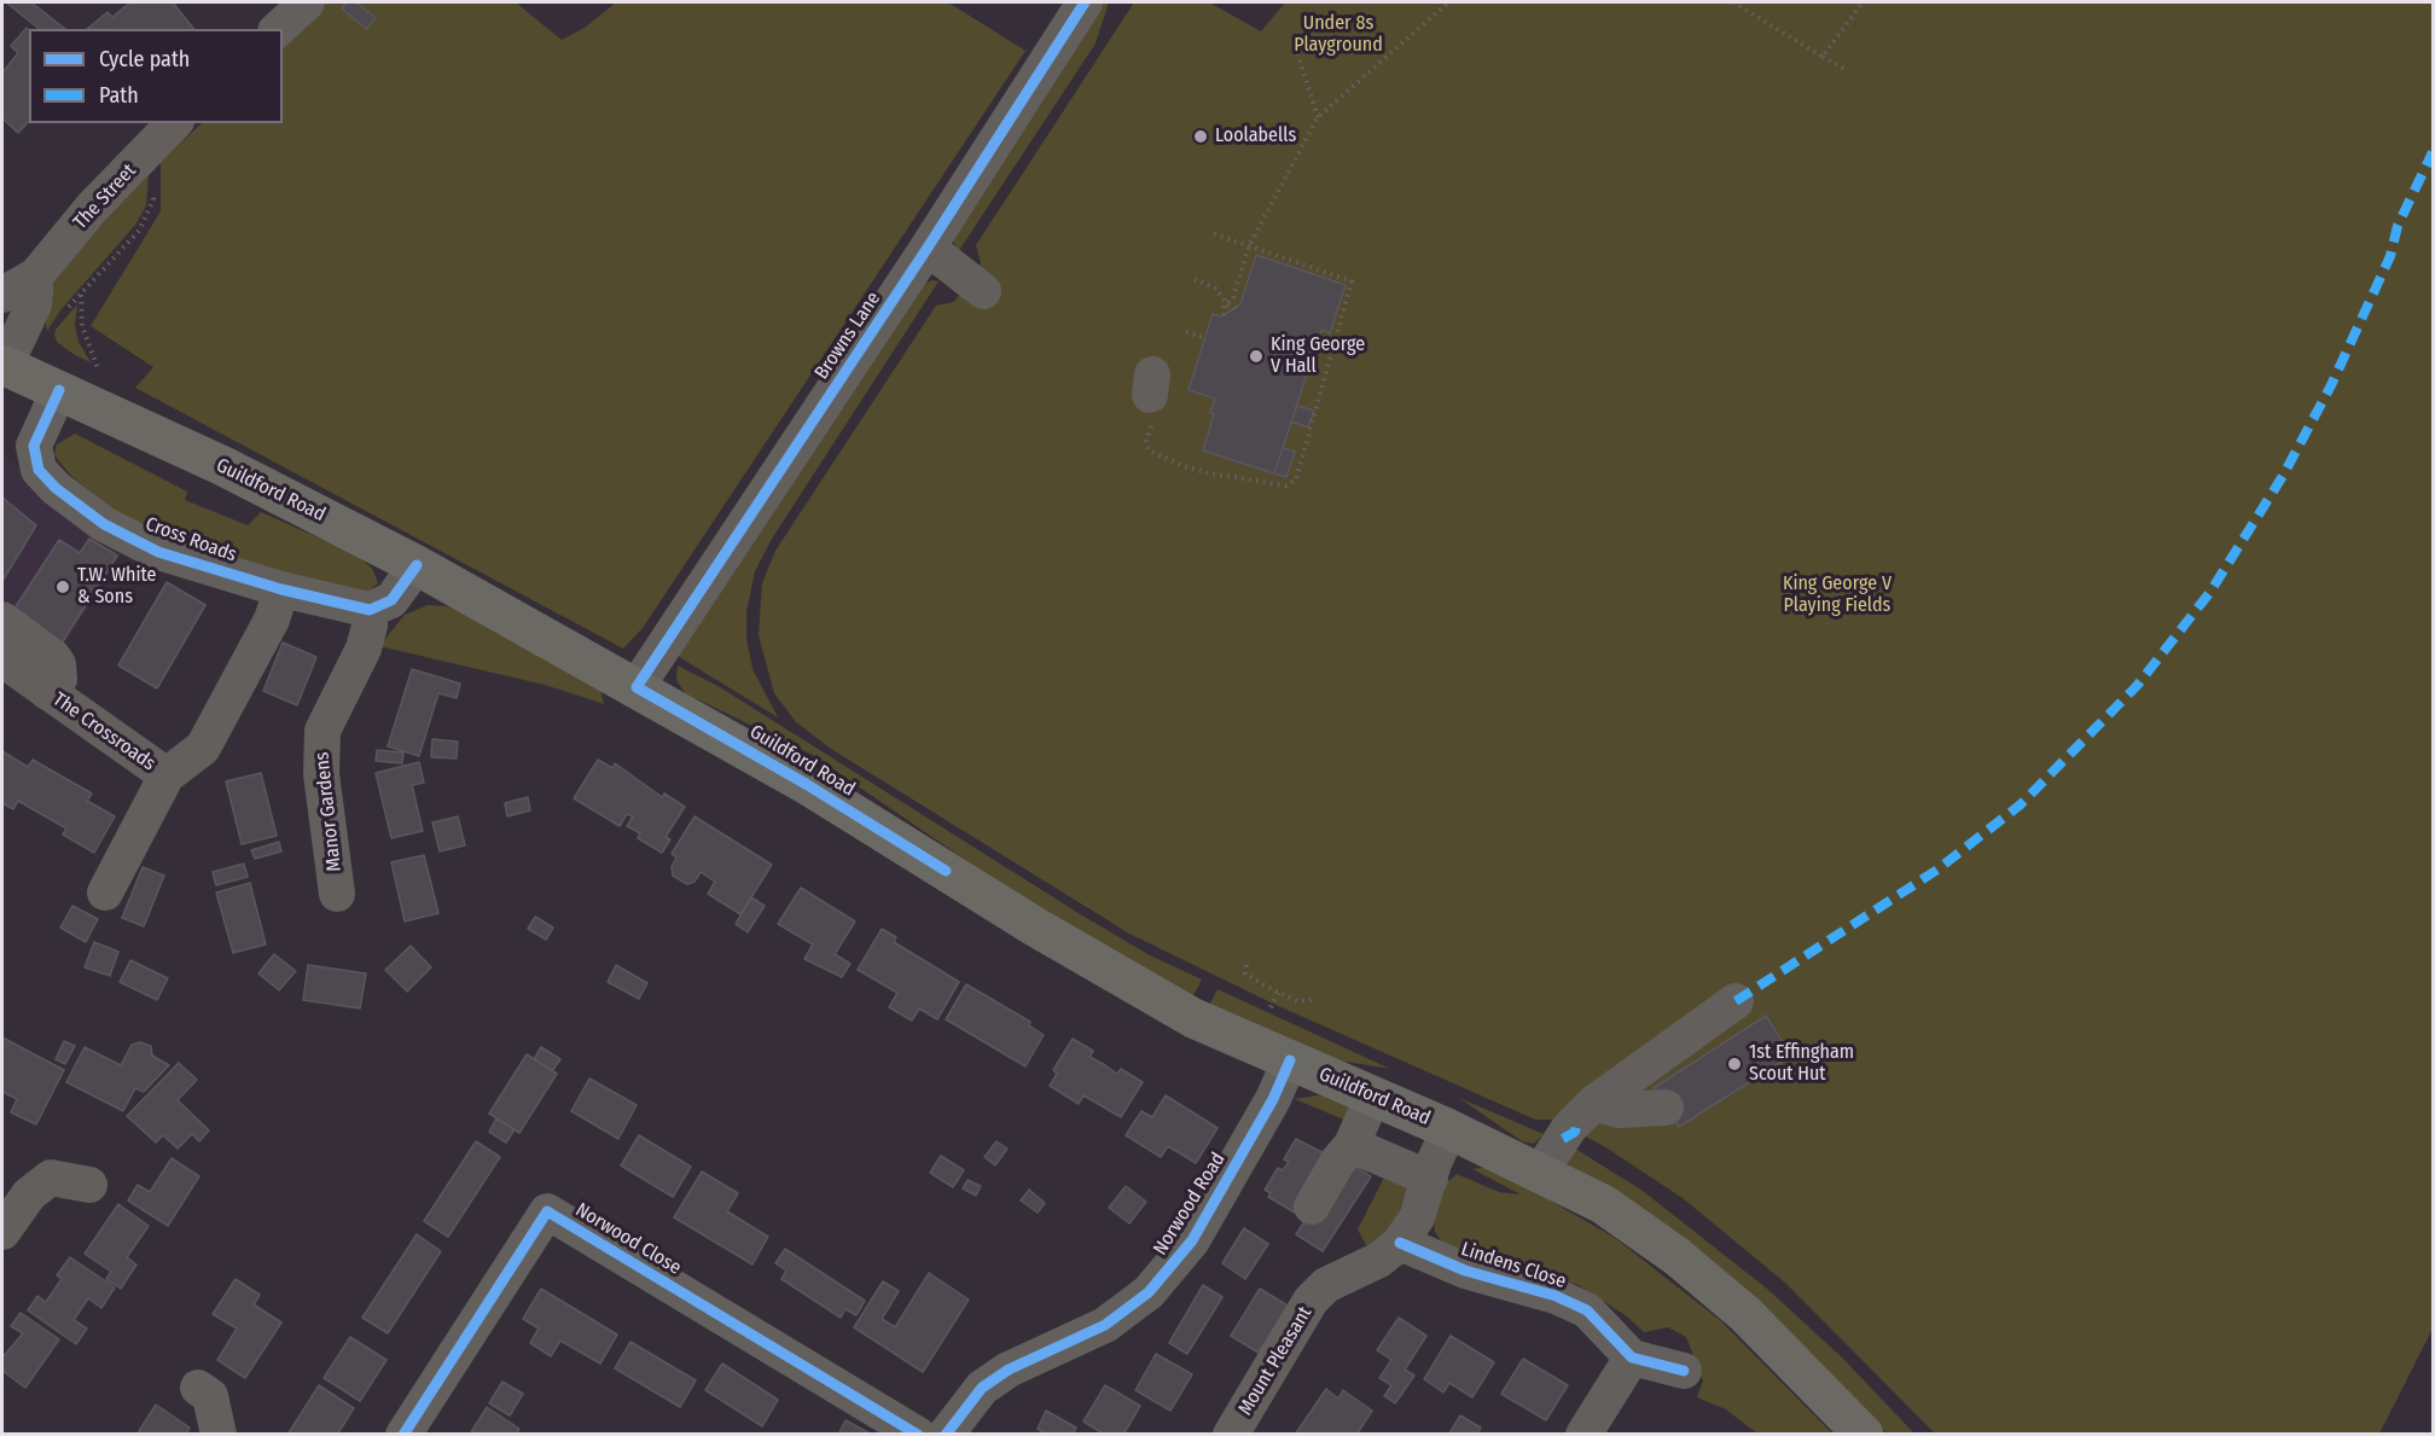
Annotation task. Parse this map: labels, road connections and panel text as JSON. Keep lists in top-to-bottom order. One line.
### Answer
{"streets":{"main road":["Guildford Road"],"street":["The Street","Browns Lane","Cross Roads","The Crossroads","Manor Gardens","Norwood Road","Norwood Close","Lindens Close","Mount Pleasant"]},"crossings":[["Browns Lane","Guildford Road"],["Guildford Road","Cross Roads"],["Guildford Road","Norwood Road"],["Guildford Road","Mount Pleasant"],["Cross Roads","The Crossroads"],["Cross Roads","Manor Gardens"],["Lindens Close","Mount Pleasant"]],"parks":["Under 8s Playground","King George V Playing Fields"],"places":["Loolabells","King George V Hall","T.W. White & Sons","1st Effingham Scout Hut"],"legend":["Cycle path","Path"]}
